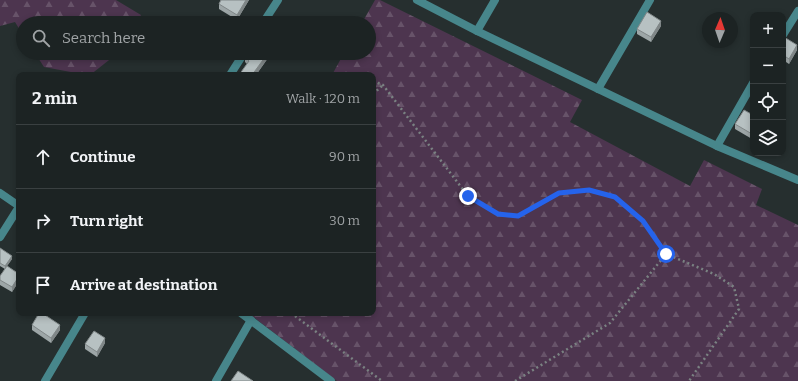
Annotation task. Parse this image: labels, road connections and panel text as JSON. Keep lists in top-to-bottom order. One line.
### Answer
{"north":"top","page":{"map_buttons":["+","−"],"search":"Search here","heading":["2 min","Walk · 120 m"],"list":[["Continue","90 m"],["Turn right","30 m"],"Arrive at destination"]}}
